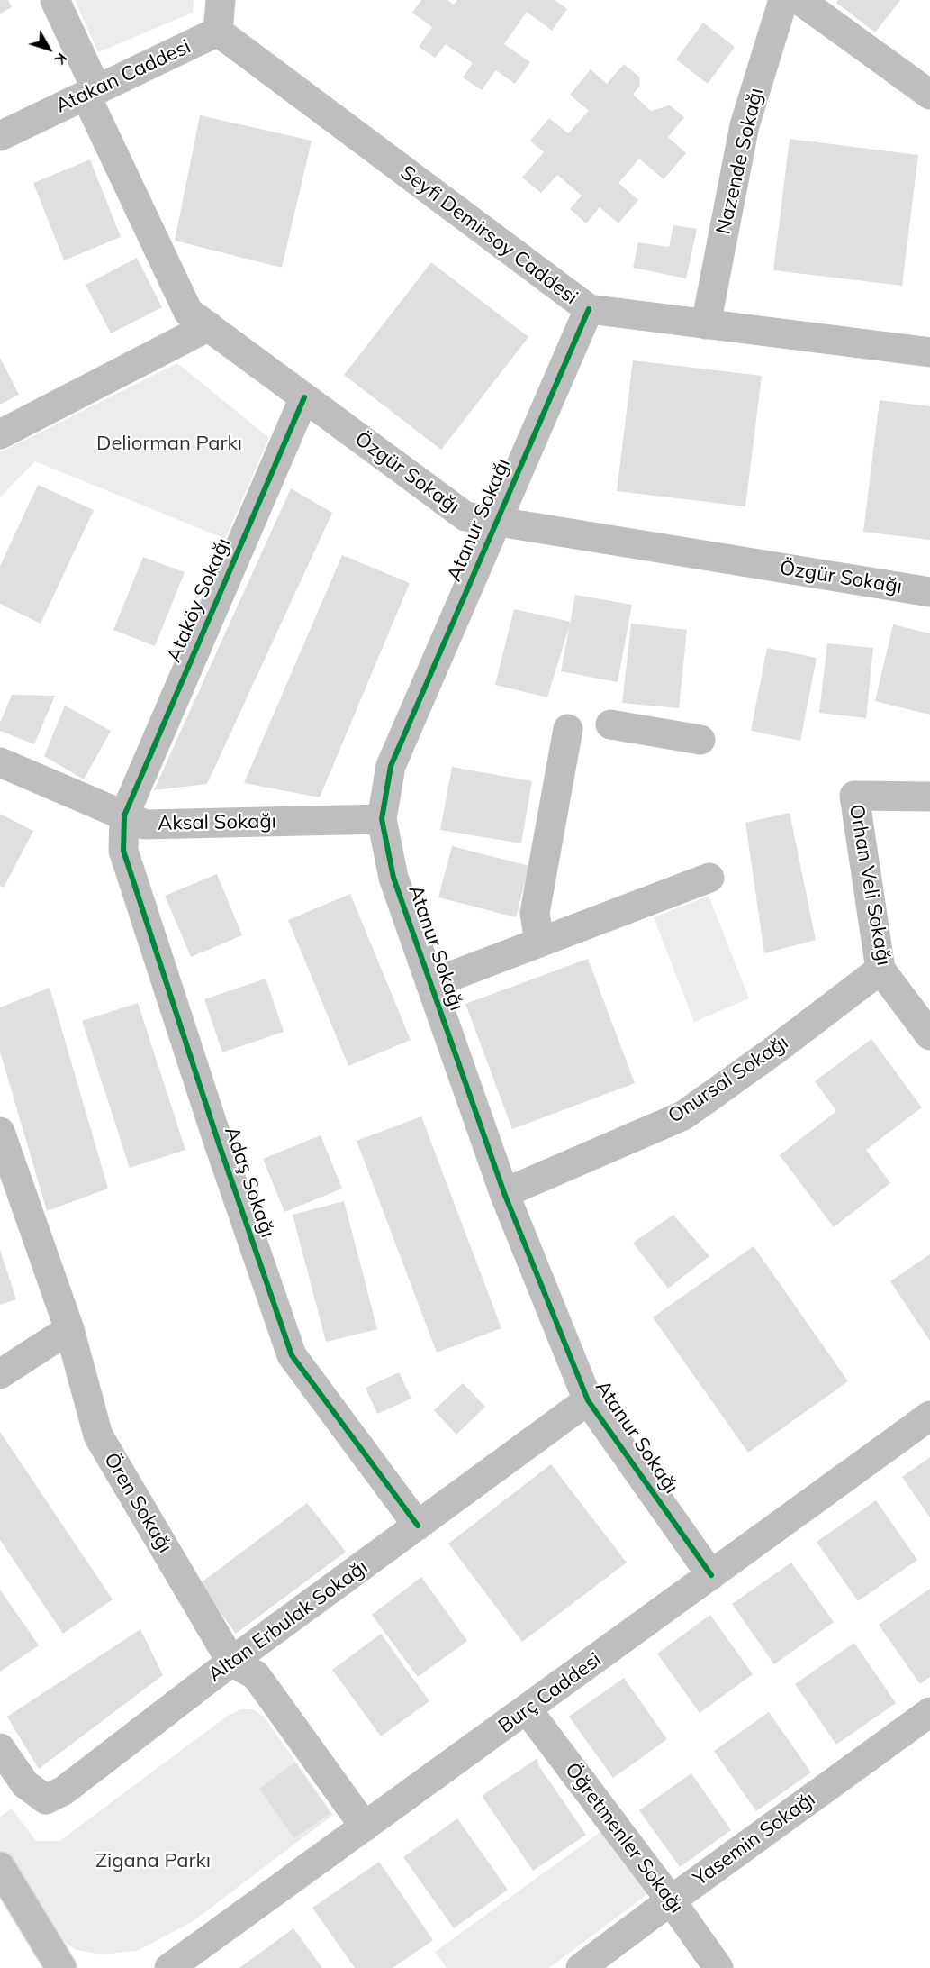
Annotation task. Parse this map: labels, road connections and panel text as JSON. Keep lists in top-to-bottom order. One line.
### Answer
{"streets":{"street":["Atakan Caddesi","Nazende Sokağı","Seyfi Demirsoy Caddesi","Özgür Sokağı","Atanur Sokağı","Ataköy Sokağı","Aksal Sokağı","Orhan Veli Sokağı","Onursal Sokağı","Adaş Sokağı","Ören Sokağı","Altan Erbulak Sokağı","Burç Caddesi","Öğretmenler Sokağı","Yasemin Sokağı"]},"crossings":[["Atakan Caddesi","Seyfi Demirsoy Caddesi"],["Atakan Caddesi","Özgür Sokağı"],["Nazende Sokağı","Seyfi Demirsoy Caddesi"],["Seyfi Demirsoy Caddesi","Atanur Sokağı"],["Özgür Sokağı","Atanur Sokağı"],["Özgür Sokağı","Ataköy Sokağı"],["Atanur Sokağı","Aksal Sokağı"],["Atanur Sokağı","Onursal Sokağı"],["Atanur Sokağı","Altan Erbulak Sokağı"],["Atanur Sokağı","Burç Caddesi"],["Ataköy Sokağı","Aksal Sokağı"],["Ataköy Sokağı","Adaş Sokağı"],["Aksal Sokağı","Adaş Sokağı"],["Orhan Veli Sokağı","Onursal Sokağı"],["Adaş Sokağı","Altan Erbulak Sokağı"],["Ören Sokağı","Altan Erbulak Sokağı"],["Burç Caddesi","Öğretmenler Sokağı"],["Öğretmenler Sokağı","Yasemin Sokağı"]],"parks":["Deliorman Parkı","Zigana Parkı"],"north":"bottom right"}
